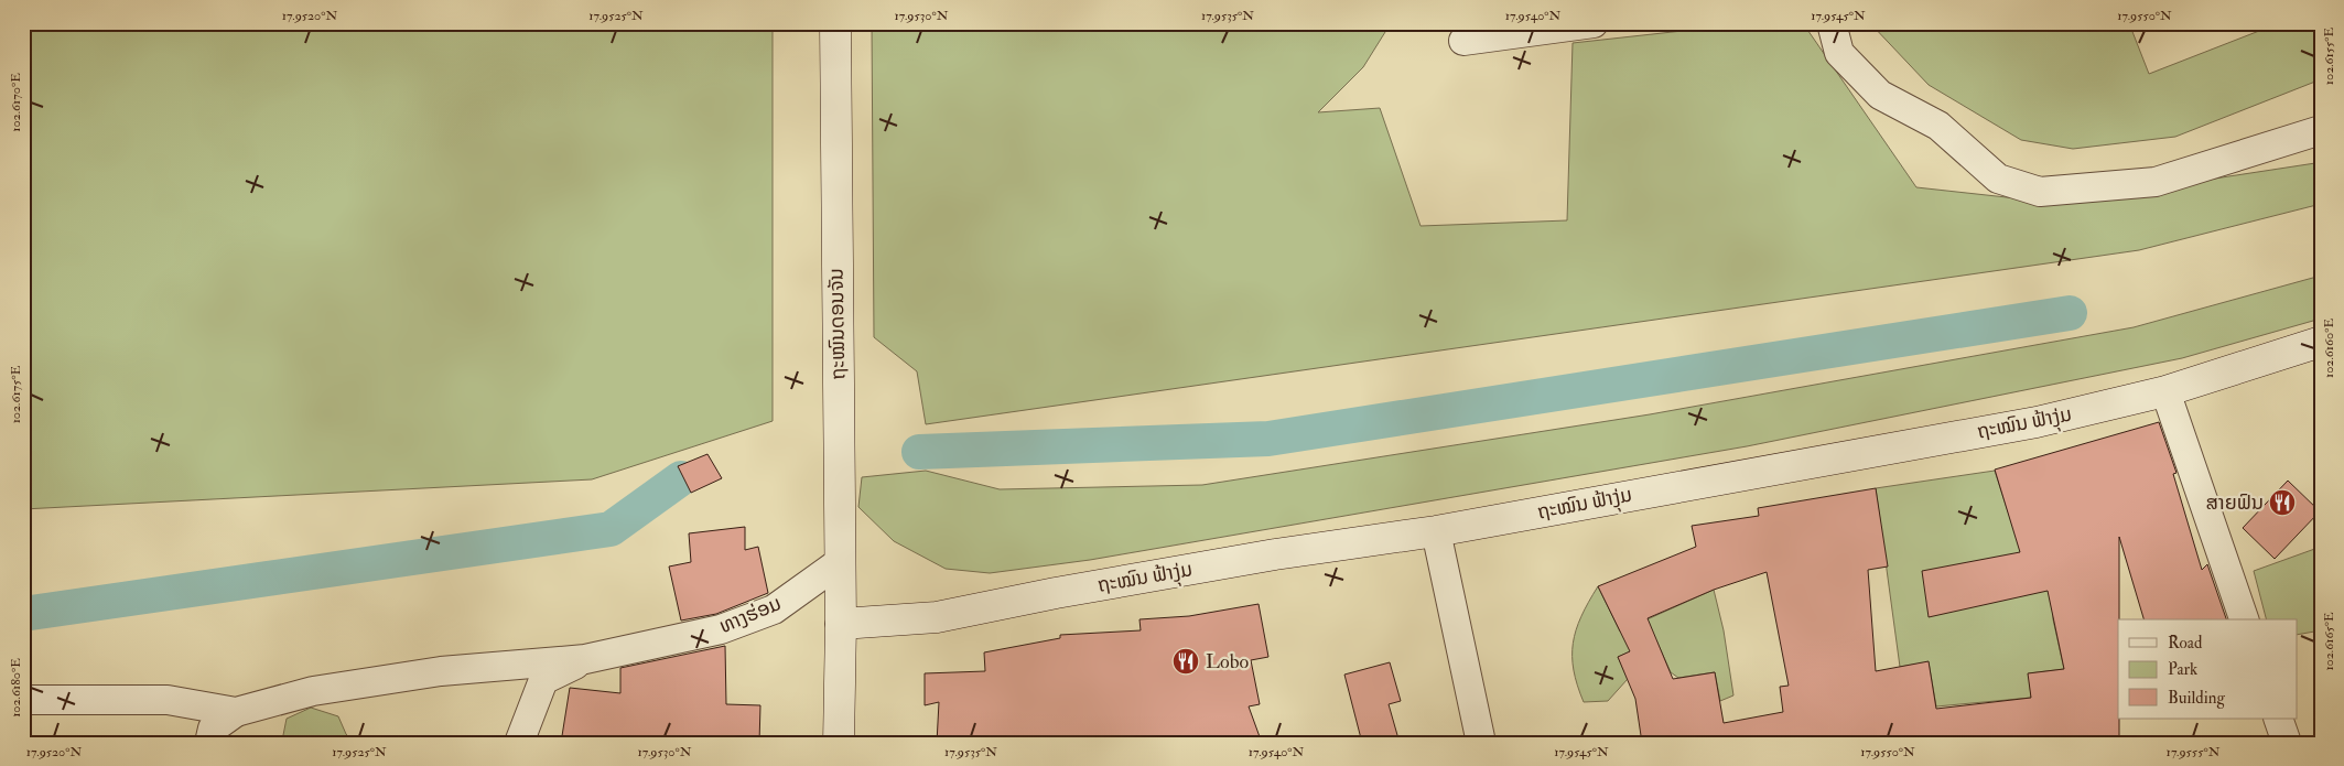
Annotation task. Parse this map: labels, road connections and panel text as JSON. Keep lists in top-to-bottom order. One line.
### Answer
{"streets":{"street":["ຖະໝົນດອນຈັນ","ຖະໝົນ ຟ້າງຸ່ມ","ທາງຮ່ອມ"]},"crossings":[["ຖະໝົນດອນຈັນ","ຖະໝົນ ຟ້າງຸ່ມ"],["ຖະໝົນດອນຈັນ","ທາງຮ່ອມ"]],"places":{"restaurant":["ສາຍຟົນ","Lobo"]},"legend":["Road","Park","Building"],"coordinates":["17.9520°N","17.9525°N","17.9530°N","17.9535°N","17.9540°N","17.9545°N","17.9550°N","102.6155°E","102.6170°E","102.6160°E","102.6175°E","102.6165°E","102.6180°E","17.9555°N"]}
